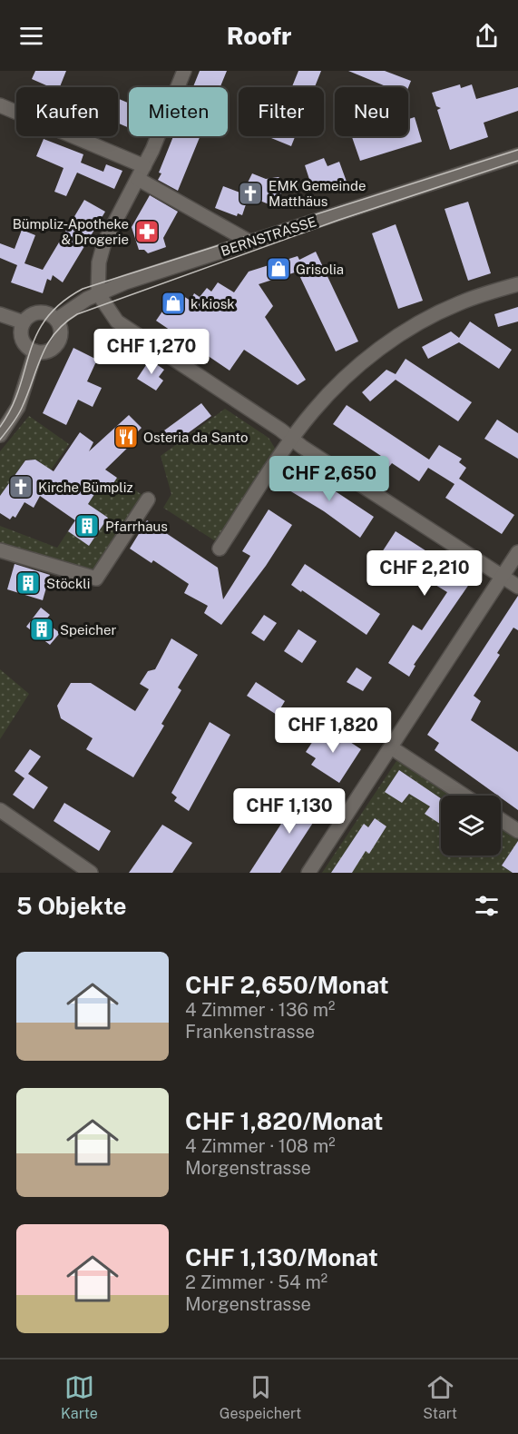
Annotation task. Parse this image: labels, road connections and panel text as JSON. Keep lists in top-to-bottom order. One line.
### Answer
{"streets":{"street":["BERNSTRASSE"]},"places":{"church":["EMK Gemeinde Matthäus","Kirche Bümpliz"],"pharmacy":["Bümpliz-Apotheke & Drogerie"],"shop":["Grisolia","k kiosk"],"restaurant":["Osteria da Santo"],"building":["Pfarrhaus","Stöckli","Speicher"]},"page":{"header":"Roofr","chip":["Kaufen","Mieten","Filter","Neu"],"price":["CHF 1,270","CHF 2,650","CHF 2,210","CHF 1,820","CHF 1,130"],"heading":"5 Objekte","list":[{"name":"CHF 2,650/Monat","note":"4 Zimmer · 136 m² · Frankenstrasse"},{"name":"CHF 1,820/Monat","note":"4 Zimmer · 108 m² · Morgenstrasse"},{"name":"CHF 1,130/Monat","note":"2 Zimmer · 54 m² · Morgenstrasse"}],"tabs":["Karte","Gespeichert","Start"]}}
